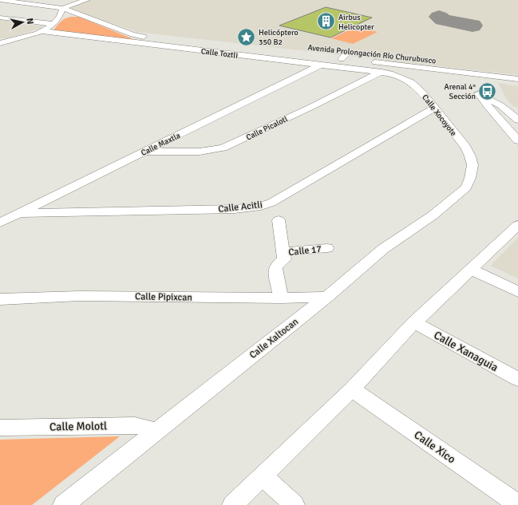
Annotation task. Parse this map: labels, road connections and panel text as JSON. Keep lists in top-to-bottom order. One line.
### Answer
{"streets":{"street":["Calle Toztli","Avenida Prolongación Río Churubusco","Calle Xocoyote","Calle Picalotl","Calle Maxtla","Calle Acitli","Calle 17","Calle Pipixcan","Calle Xaltocan","Calle Xanaguia","Calle Molotl","Calle Xico"]},"crossings":[["Calle Toztli","Calle Xocoyote"],["Calle Toztli","Calle Picalotl"],["Calle Toztli","Calle Maxtla"],["Calle Xocoyote","Calle Acitli"],["Calle Xocoyote","Calle Xaltocan"],["Calle Picalotl","Calle Maxtla"],["Calle Maxtla","Calle Acitli"],["Calle Pipixcan","Calle Xaltocan"],["Calle Xaltocan","Calle Molotl"]],"places":{"building":["Airbus Helicopter"],"place":["Helicóptero 350 B2"],"bus stop":["Arenal 4° Sección"]},"north":"right"}
